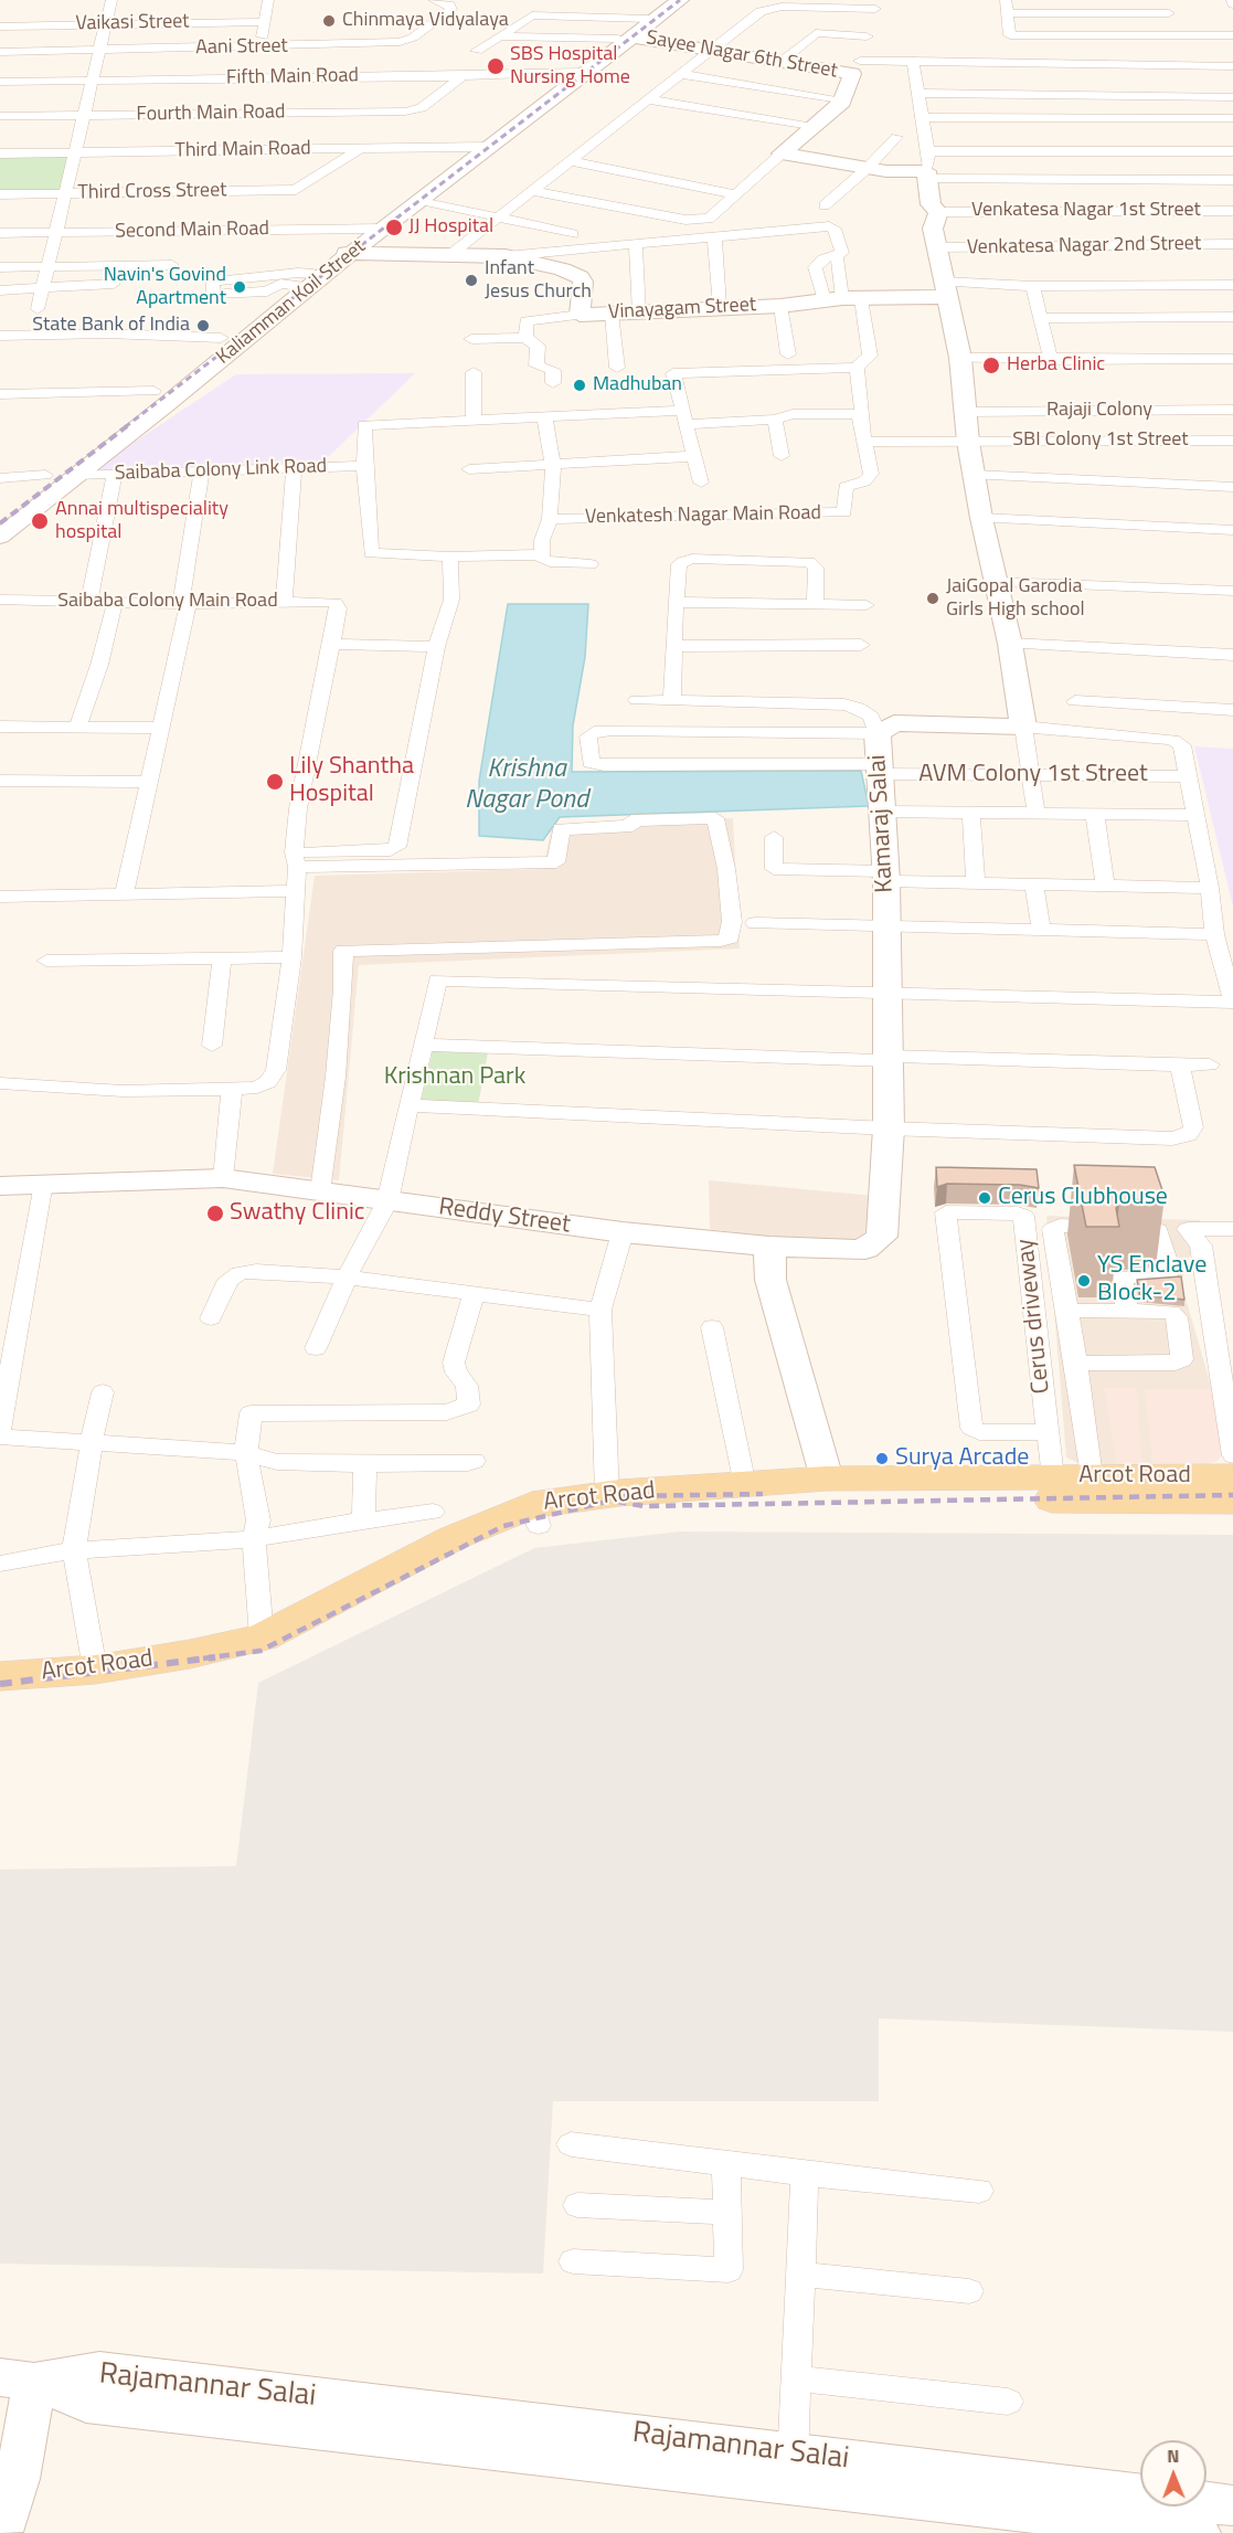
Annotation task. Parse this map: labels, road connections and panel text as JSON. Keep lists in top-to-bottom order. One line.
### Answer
{"streets":{"main road":["Sayee Nagar 6th Street","Kaliamman Koil Street","Vinayagam Street","Kamaraj Salai","Reddy Street","Arcot Road","Rajamannar Salai"],"street":["Vaikasi Street","Aani Street","Fifth Main Road","Fourth Main Road","Third Main Road","Third Cross Street","Venkatesa Nagar 1st Street","Second Main Road","Venkatesa Nagar 2nd Street","Rajaji Colony","SBI Colony 1st Street","Saibaba Colony Link Road","Venkatesh Nagar Main Road","Saibaba Colony Main Road","AVM Colony 1st Street","Cerus driveway"]},"crossings":[["Sayee Nagar 6th Street","Kaliamman Koil Street"],["Fifth Main Road","Fourth Main Road"],["Fifth Main Road","Kaliamman Koil Street"],["Fourth Main Road","Third Main Road"],["Fourth Main Road","Third Cross Street"],["Third Main Road","Third Cross Street"],["Third Main Road","Kaliamman Koil Street"],["Second Main Road","Kaliamman Koil Street"],["Kaliamman Koil Street","Vinayagam Street"],["Kaliamman Koil Street","Saibaba Colony Link Road"],["AVM Colony 1st Street","Kamaraj Salai"],["Kamaraj Salai","Reddy Street"],["Cerus driveway","Arcot Road"]],"water":["Krishna Nagar Pond"],"parks":["Krishnan Park"],"places":["Chinmaya Vidyalaya","SBS Hospital Nursing Home","JJ Hospital","Infant Jesus Church","Navin's Govind Apartment","State Bank of India","Herba Clinic","Madhuban","Annai multispeciality hospital","JaiGopal Garodia Girls High school","Lily Shantha Hospital","Cerus Clubhouse","Swathy Clinic","YS Enclave Block-2","Surya Arcade"],"north":"top"}
